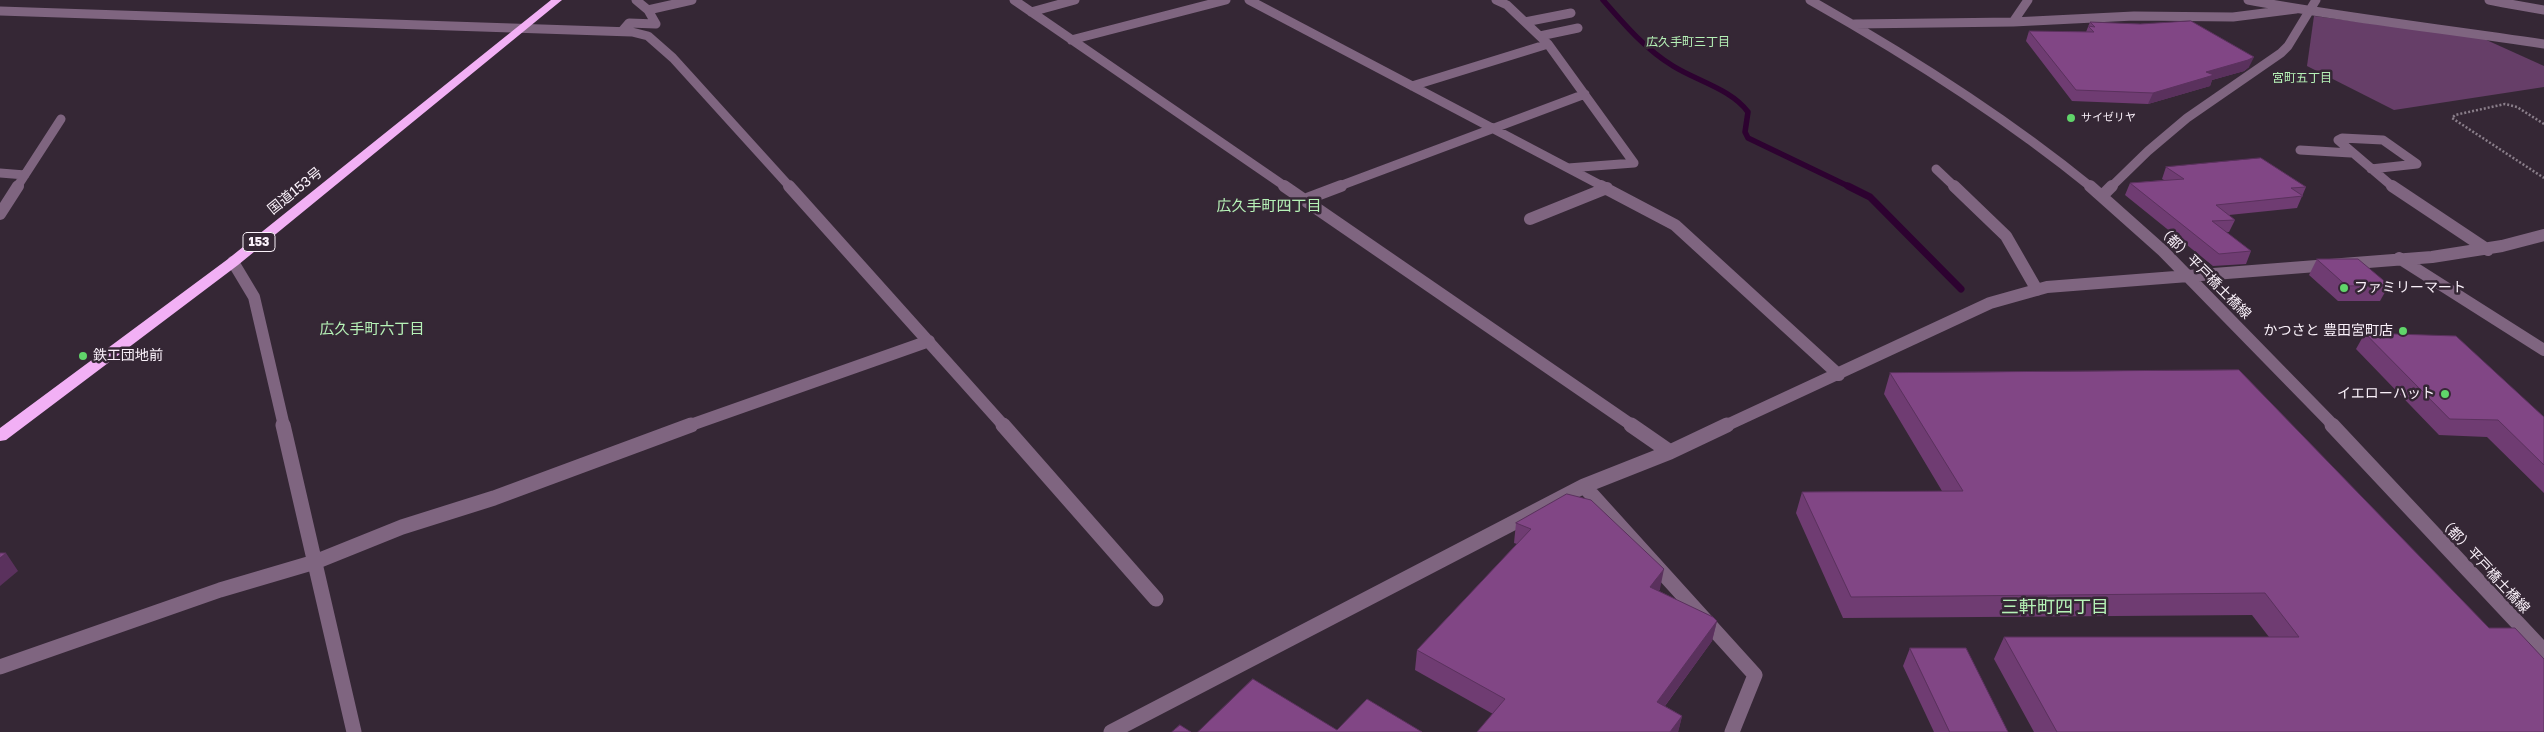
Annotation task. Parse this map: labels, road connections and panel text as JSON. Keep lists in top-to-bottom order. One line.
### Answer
{"streets":{"highway":["国道153号","153"],"street":["（都）平戸橋土橋線"]},"districts":["広久手町三丁目","宮町五丁目","広久手町四丁目","広久手町六丁目","三軒町四丁目"],"places":["サイゼリヤ","ファミリーマート","かつさと 豊田宮町店","鉄工団地前","イエローハット"]}
